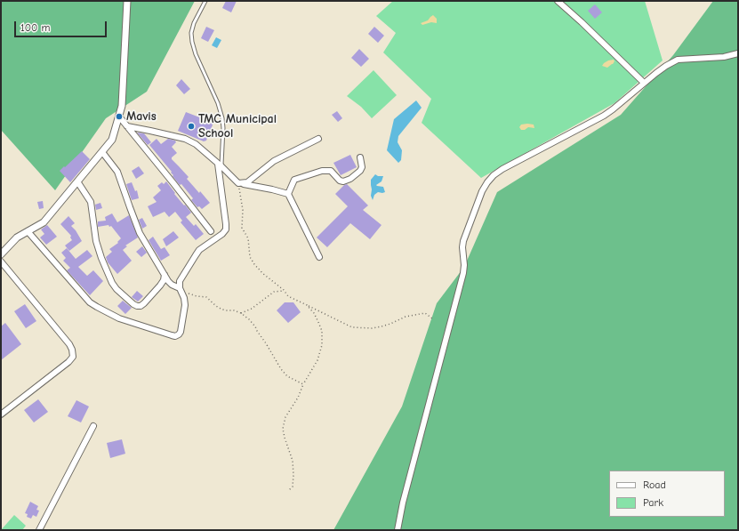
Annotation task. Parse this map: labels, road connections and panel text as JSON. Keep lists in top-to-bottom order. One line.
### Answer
{"places":["Mavis","TMC Municipal School"],"legend":["Road","Park"],"scale_bar":"100 m"}
